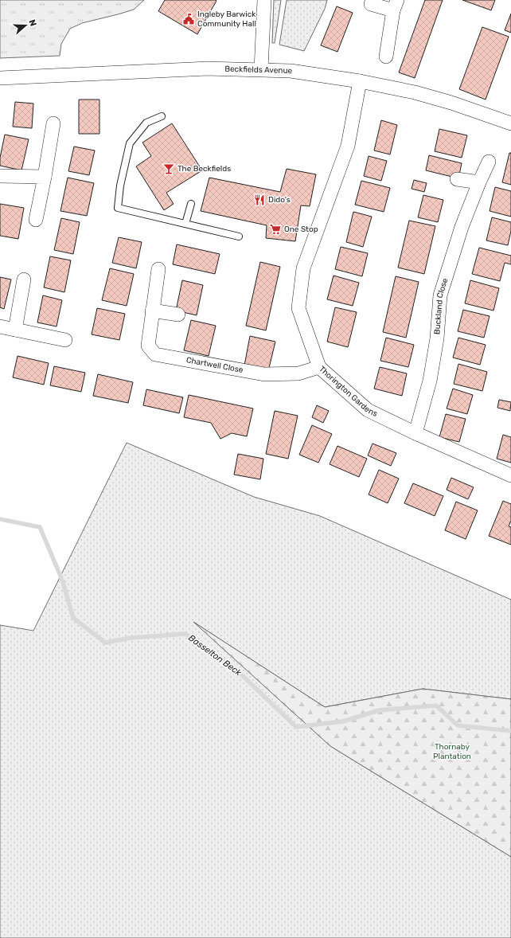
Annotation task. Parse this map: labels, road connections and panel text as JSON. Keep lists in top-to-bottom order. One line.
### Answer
{"streets":{"street":["Beckfields Avenue","Buckland Close","Chartwell Close","Thorington Gardens"]},"crossings":[["Beckfields Avenue","Thorington Gardens"],["Buckland Close","Thorington Gardens"],["Chartwell Close","Thorington Gardens"]],"water":["Basselton Beck"],"parks":["Thornaby Plantation"],"places":{"public building":["Ingleby Barwick Community Hall"],"bar":["The Beckfields"],"restaurant":["Dido's"],"supermarket":["One Stop"]},"north":"right"}
